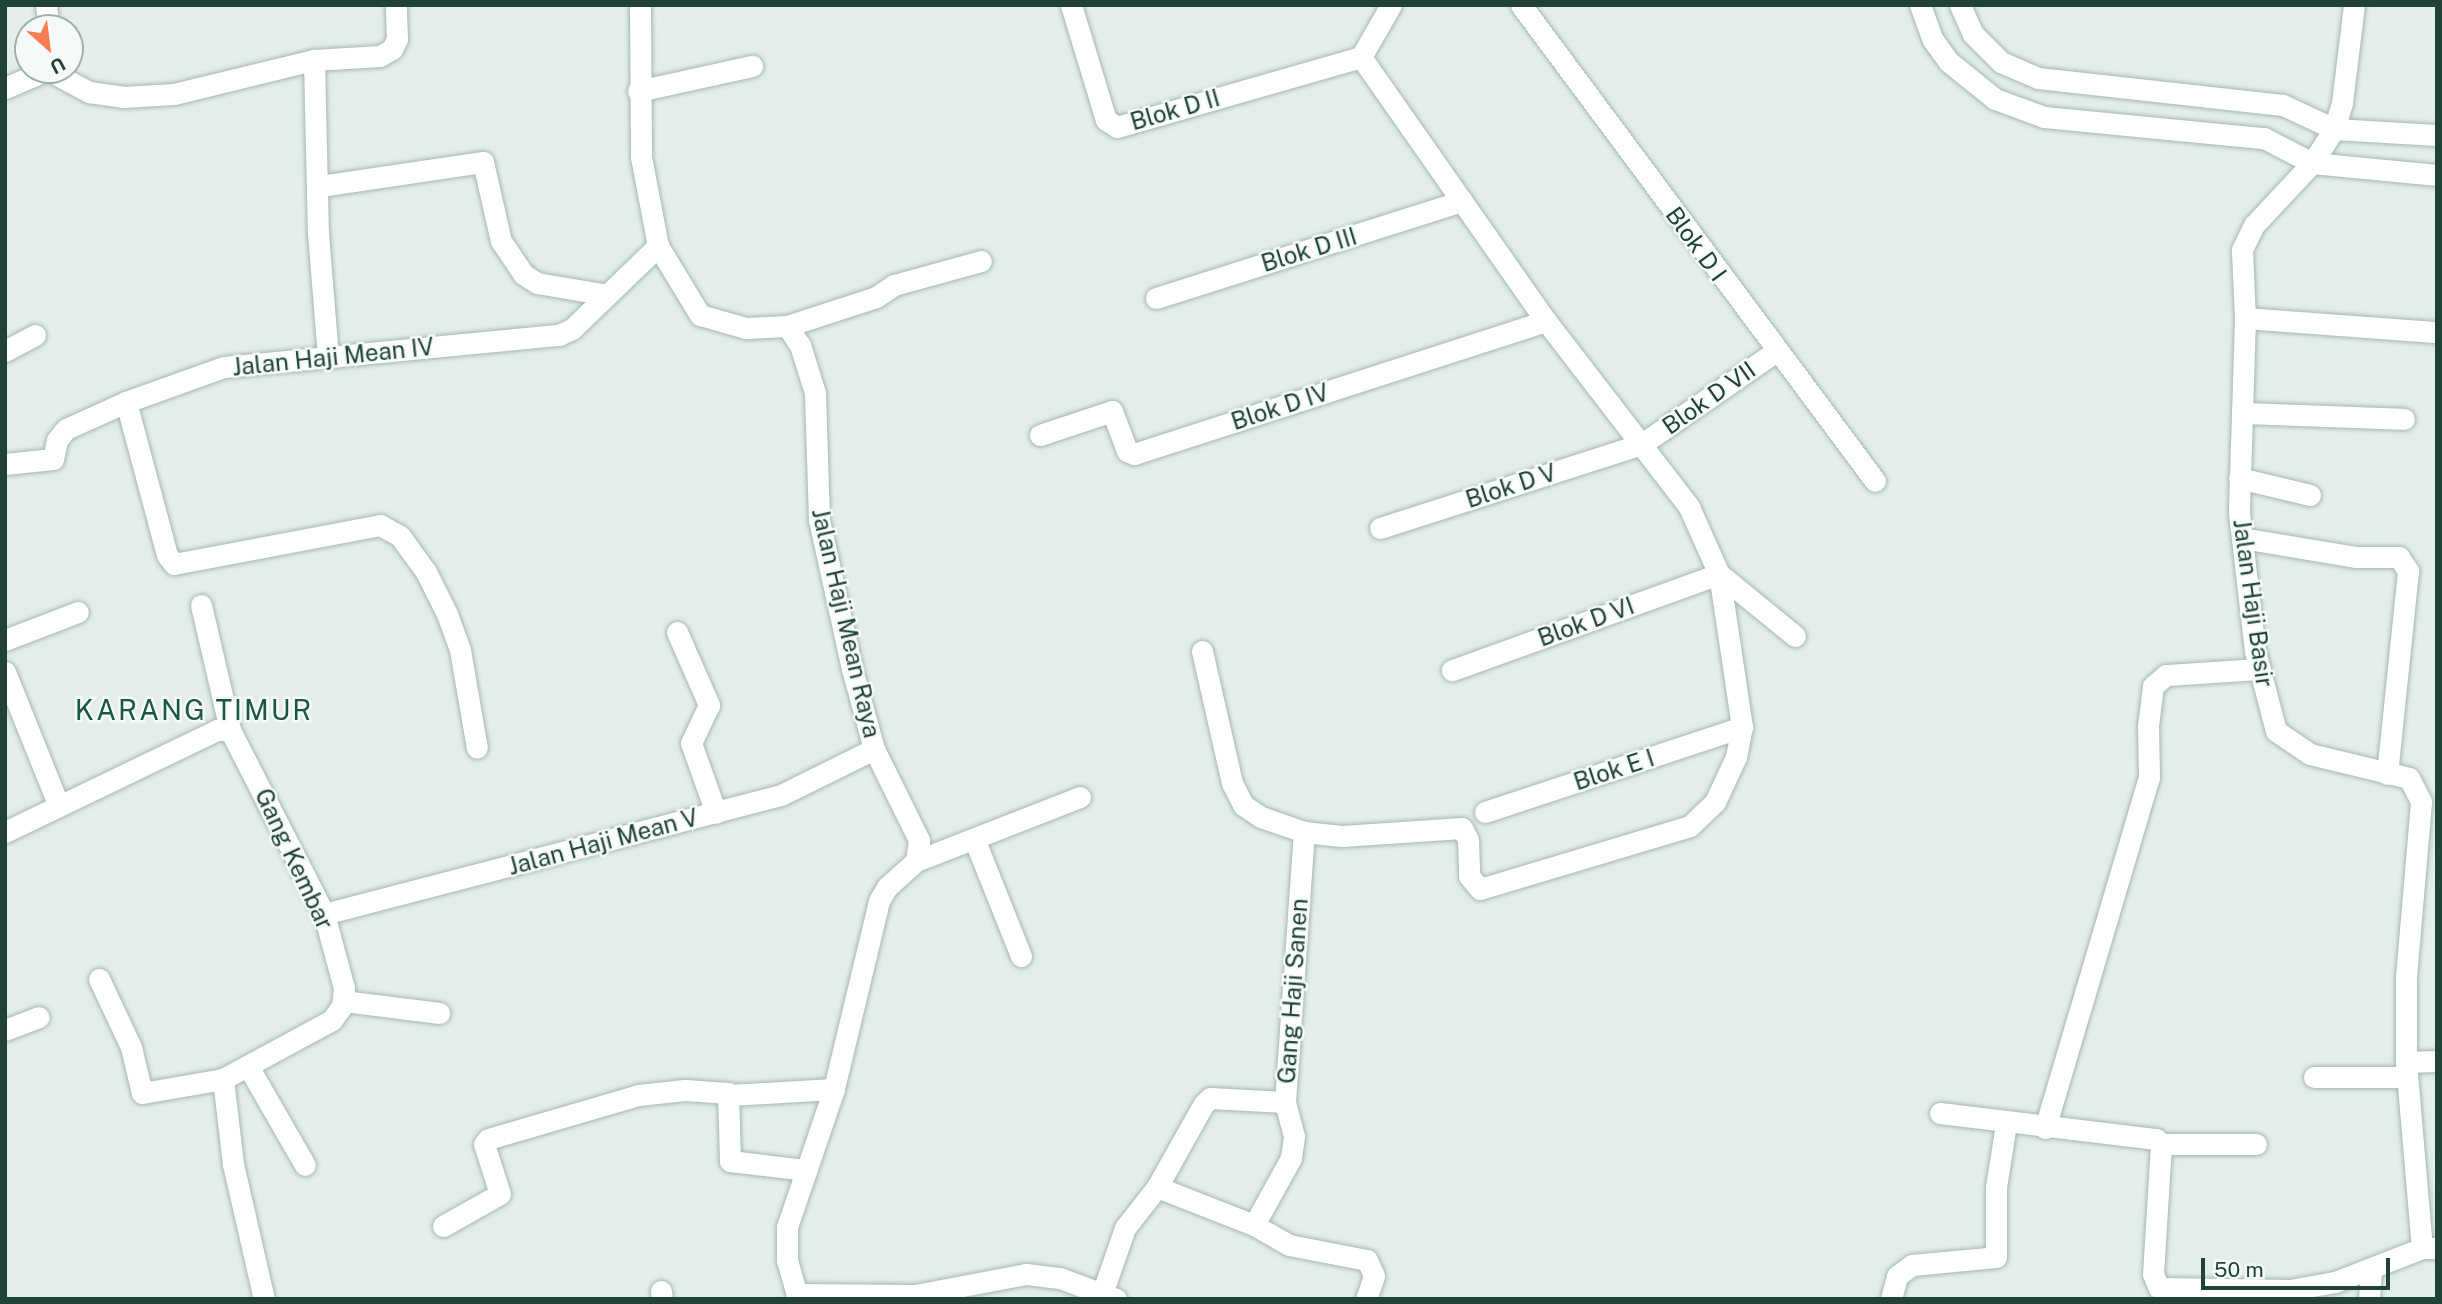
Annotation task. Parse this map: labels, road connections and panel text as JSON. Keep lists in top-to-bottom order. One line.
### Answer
{"streets":{"street":["Blok D II","Blok D I","Blok D III","Jalan Haji Mean IV","Blok D VII","Blok D IV","Blok D V","Jalan Haji Basir","Blok D VI","Jalan Haji Mean Raya","Blok E I","Jalan Haji Mean V","Gang Kembar","Gang Haji Sanen"]},"crossings":[["Blok D I","Blok D VII"],["Blok D VII","Blok D V"],["Jalan Haji Mean Raya","Jalan Haji Mean V"],["Jalan Haji Mean V","Gang Kembar"]],"districts":["KARANG TIMUR"],"scale_bar":"50 m","north":"bottom right"}
